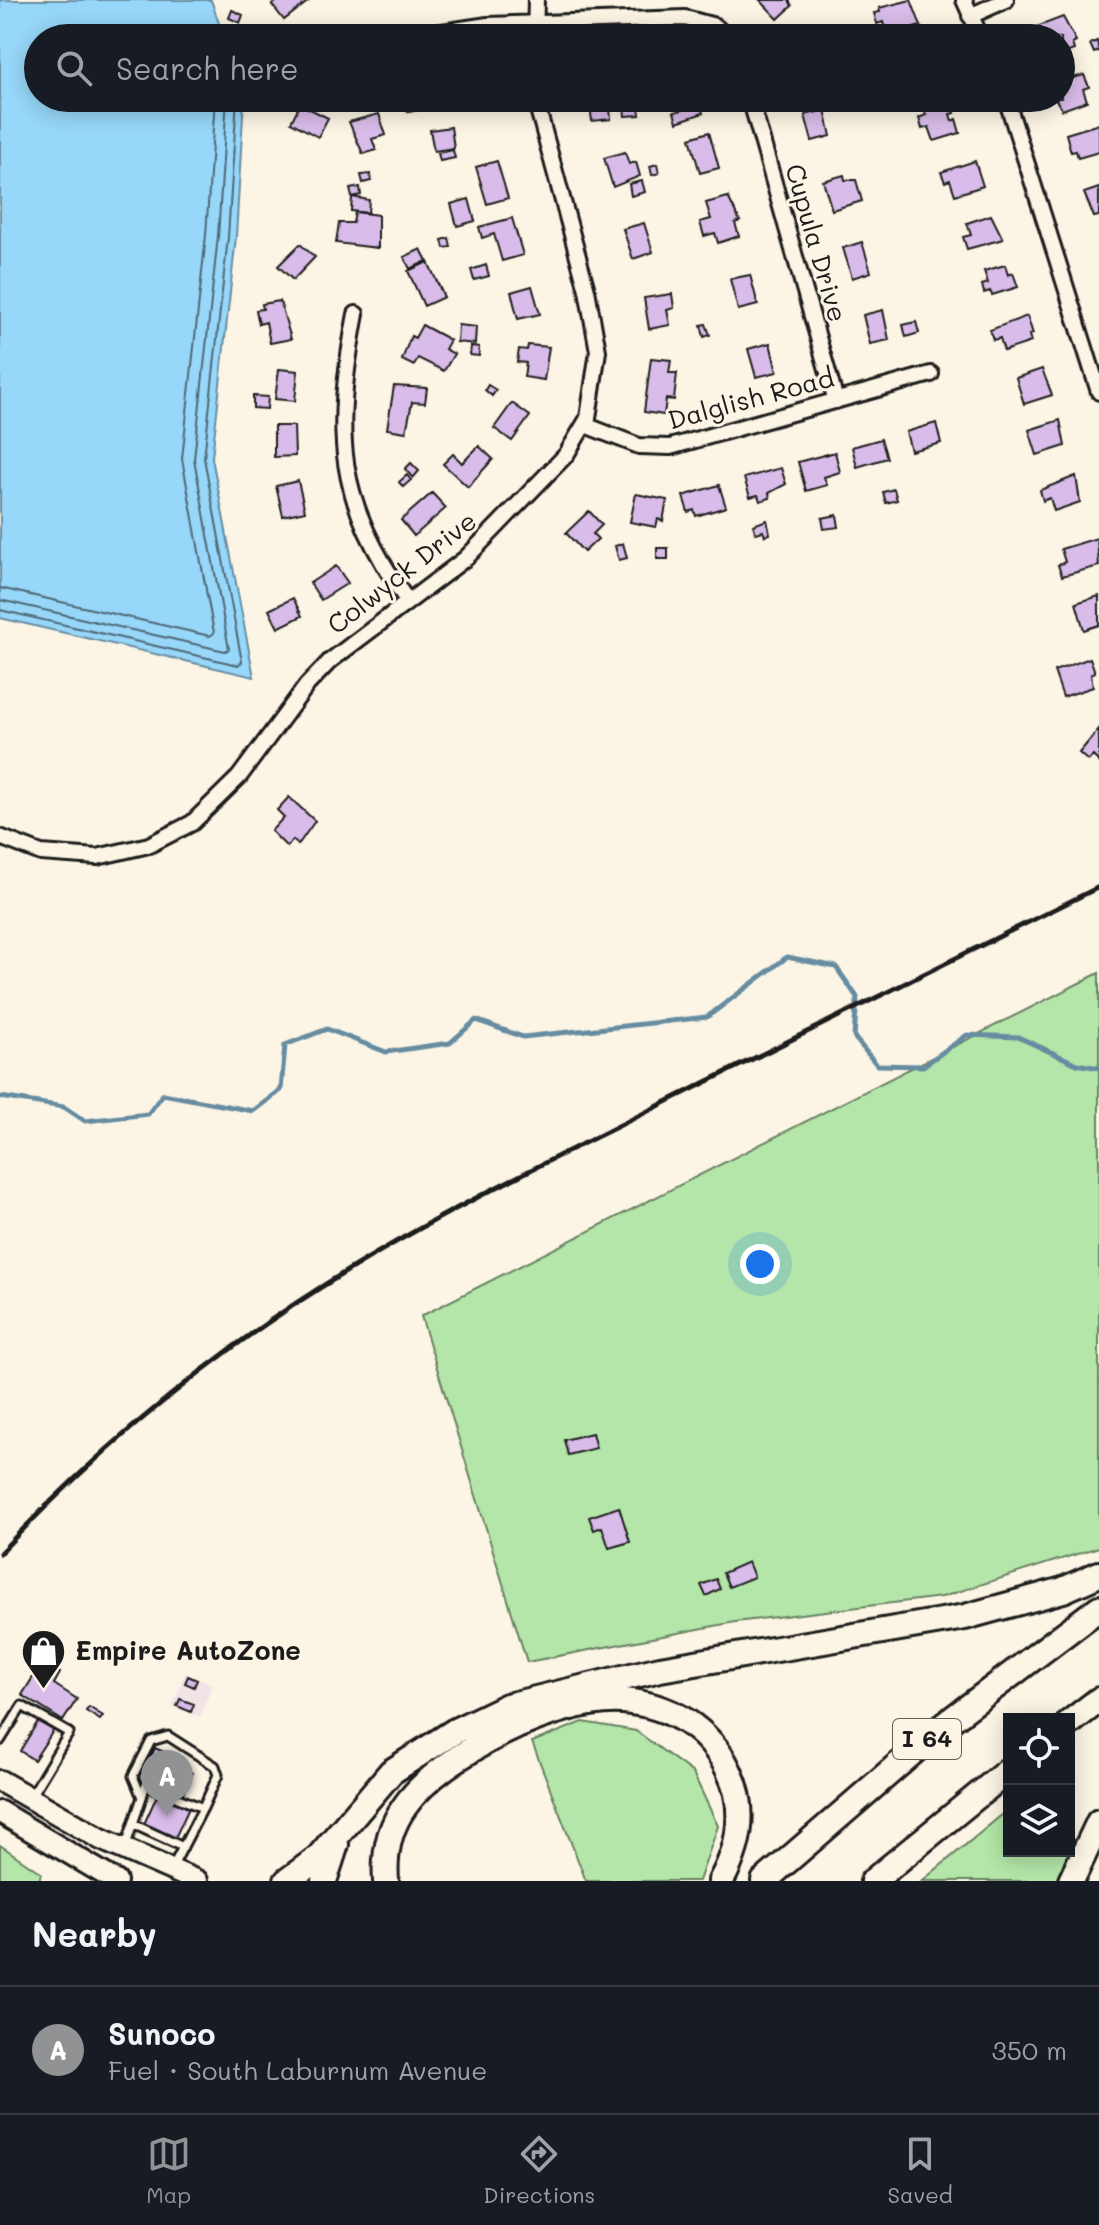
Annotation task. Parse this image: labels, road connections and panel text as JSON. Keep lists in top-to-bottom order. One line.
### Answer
{"streets":{"highway":["I 64"],"street":["Cupula Drive","Dalglish Road","Colwyck Drive"]},"crossings":[["Cupula Drive","Dalglish Road"],["Dalglish Road","Colwyck Drive"]],"places":{"shop":["Empire AutoZone"]},"page":{"search":"Search here","pins":"A","heading":"Nearby","list":[{"mark":"A","name":"Sunoco","note":"Fuel · South Laburnum Avenue","value":"350 m"}],"nav":["Map","Directions","Saved"]}}
